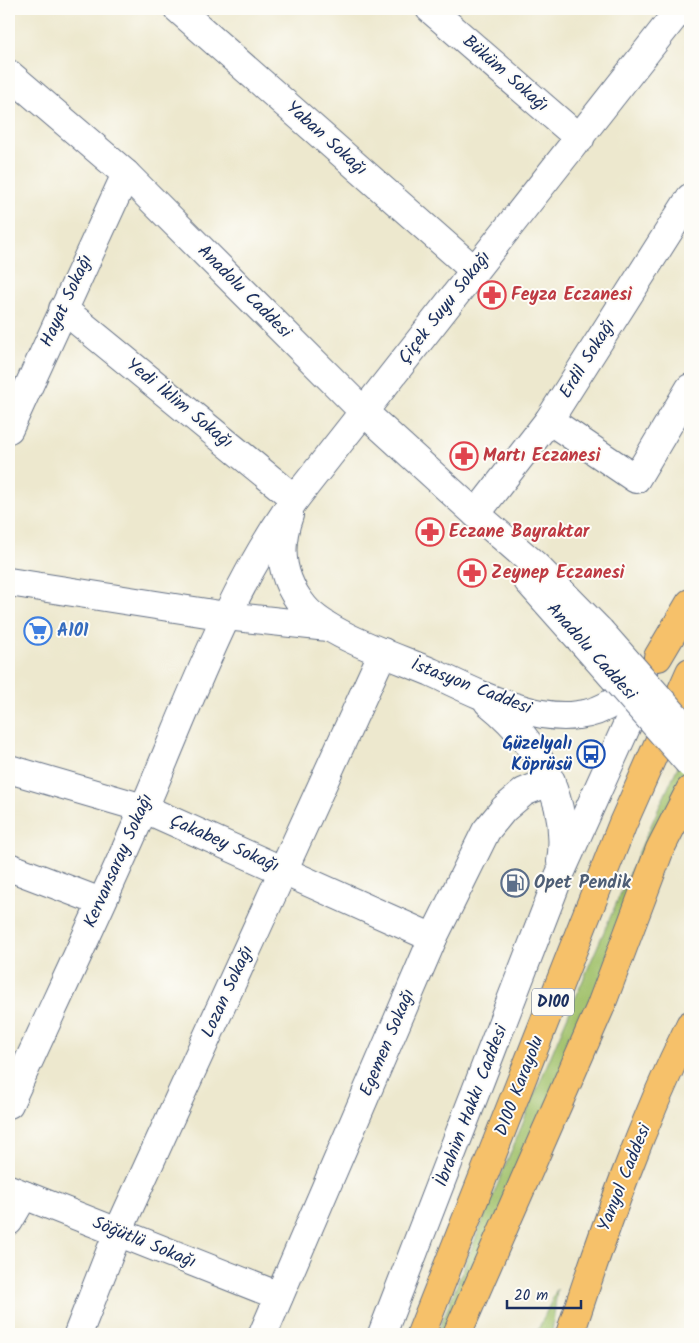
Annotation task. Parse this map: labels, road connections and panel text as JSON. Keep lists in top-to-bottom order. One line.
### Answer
{"streets":{"main road":["D100","D100 Karayolu","Yanyol Caddesi"],"street":["Büküm Sokağı","Yaban Sokağı","Anadolu Caddesi","Hayat Sokağı","Çiçek Suyu Sokağı","Erdil Sokağı","Yedi İklim Sokağı","İstasyon Caddesi","Çakabey Sokağı","Kervansaray Sokağı","Lozan Sokağı","Egemen Sokağı","İbrahim Hakkı Caddesi","Söğütlü Sokağı"]},"crossings":[["Büküm Sokağı","Çiçek Suyu Sokağı"],["Yaban Sokağı","Çiçek Suyu Sokağı"],["Anadolu Caddesi","Hayat Sokağı"],["Anadolu Caddesi","Çiçek Suyu Sokağı"],["Anadolu Caddesi","Erdil Sokağı"],["Hayat Sokağı","Yedi İklim Sokağı"],["Çiçek Suyu Sokağı","Yedi İklim Sokağı"],["Çiçek Suyu Sokağı","İstasyon Caddesi"],["Çiçek Suyu Sokağı","Kervansaray Sokağı"],["Yedi İklim Sokağı","İstasyon Caddesi"],["İstasyon Caddesi","Kervansaray Sokağı"],["İstasyon Caddesi","Lozan Sokağı"],["Çakabey Sokağı","Kervansaray Sokağı"],["Çakabey Sokağı","Lozan Sokağı"],["Çakabey Sokağı","Egemen Sokağı"],["Lozan Sokağı","Söğütlü Sokağı"],["Egemen Sokağı","Söğütlü Sokağı"]],"places":{"pharmacy":["Feyza Eczanesi","Martı Eczanesi","Eczane Bayraktar","Zeynep Eczanesi"],"supermarket":["A101"],"bus stop":["Güzelyalı Köprüsü"],"fuel station":["Opet Pendik"]},"scale_bar":"20 m"}
